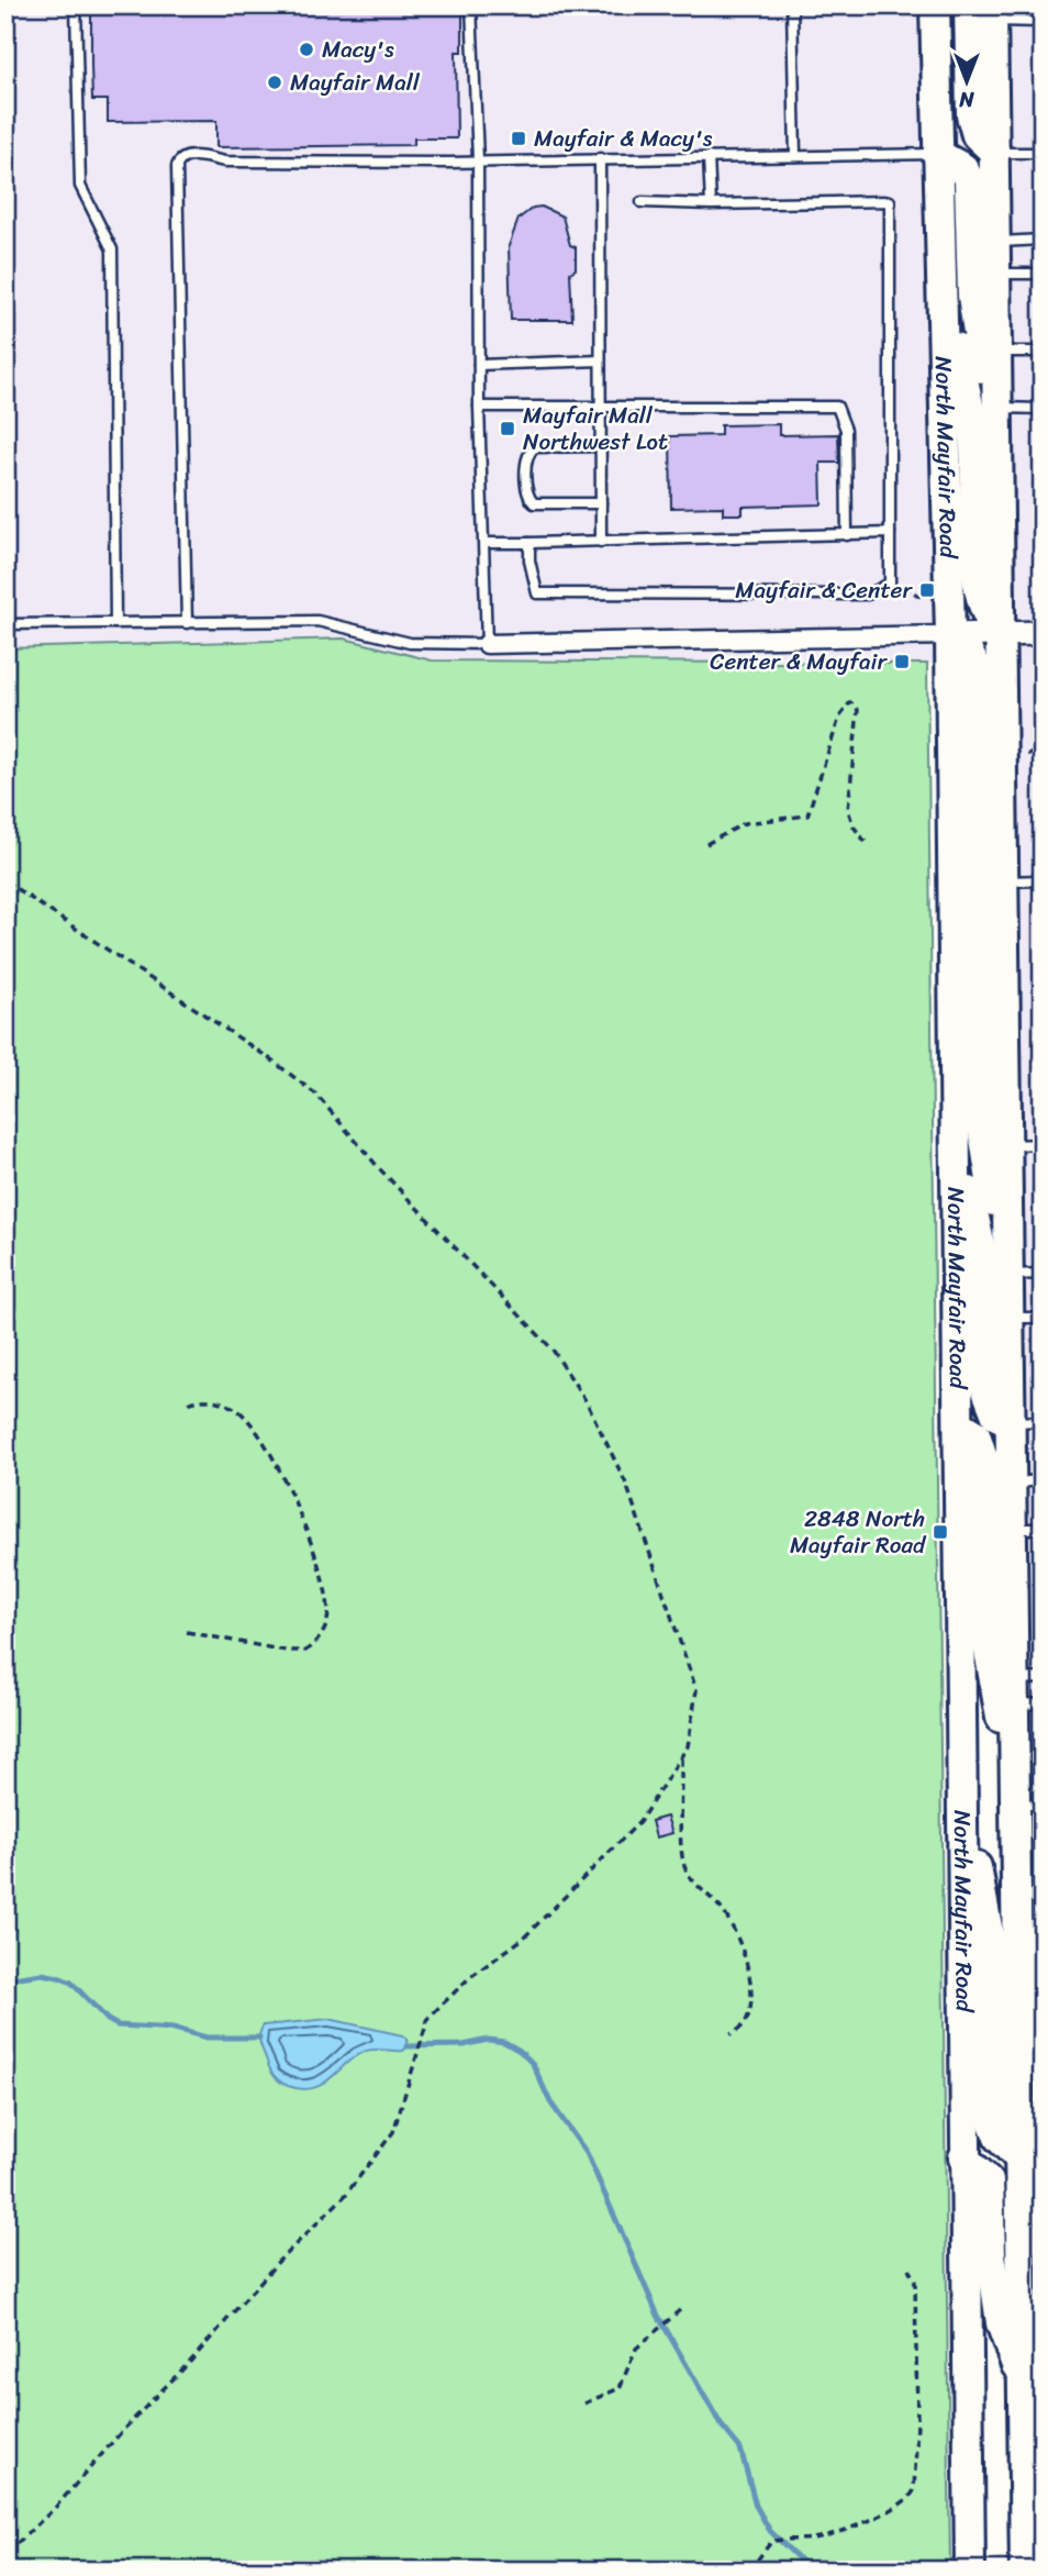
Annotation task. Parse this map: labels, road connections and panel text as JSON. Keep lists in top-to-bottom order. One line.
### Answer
{"streets":{"main road":["North Mayfair Road"]},"places":{"other":["Macy's","Mayfair Mall"],"transit":["Mayfair & Macy's","Mayfair Mall Northwest Lot","Mayfair & Center","Center & Mayfair","2848 North Mayfair Road"]},"north":"bottom"}
